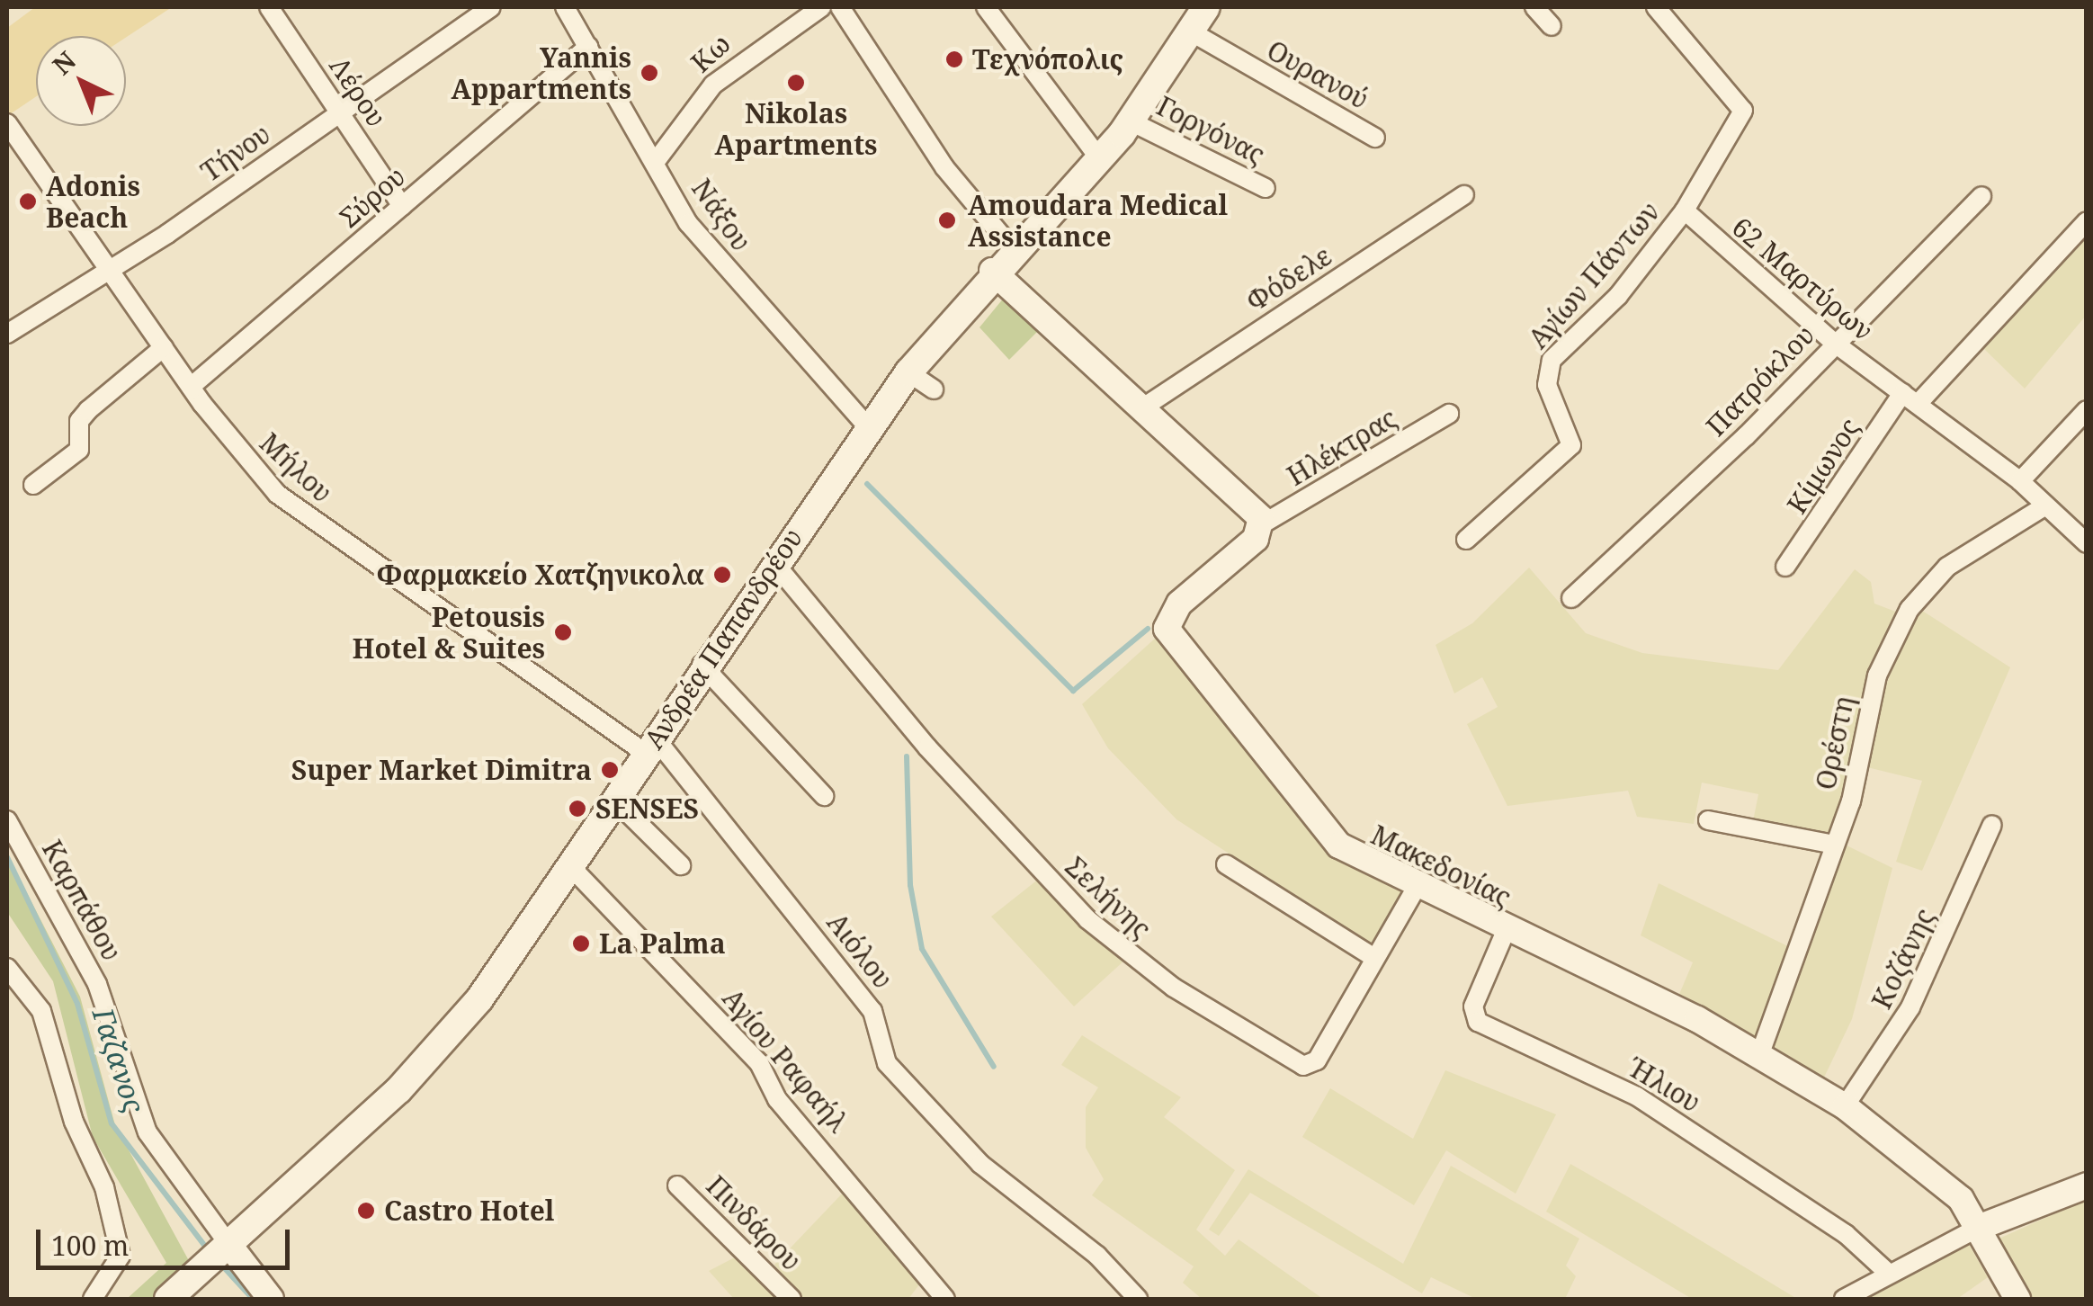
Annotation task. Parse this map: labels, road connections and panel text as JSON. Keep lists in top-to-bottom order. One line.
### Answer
{"streets":{"main road":["Ανδρέα Παπανδρέου"],"street":["Κω","Ουρανού","Λέρου","Γοργόνας","Τήνου","Σύρου","Νάξου","Αγίων Πάντων","Φόδελε","62 Μαρτύρων","Πατρόκλου","Ηλέκτρας","Κίμωνος","Μήλου","Ορέστη","Μακεδονίας","Σελήνης","Καρπάθου","Αιόλου","Κοζάνης","Αγίου Ραφαήλ","Ήλιου","Πινδάρου"]},"crossings":[["Κω","Νάξου"],["Ουρανού","Ανδρέα Παπανδρέου"],["Λέρου","Τήνου"],["Λέρου","Σύρου"],["Γοργόνας","Ανδρέα Παπανδρέου"],["Τήνου","Μήλου"],["Σύρου","Νάξου"],["Σύρου","Μήλου"],["Νάξου","Ανδρέα Παπανδρέου"],["Αγίων Πάντων","62 Μαρτύρων"],["62 Μαρτύρων","Πατρόκλου"],["62 Μαρτύρων","Κίμωνος"],["62 Μαρτύρων","Ορέστη"],["Ηλέκτρας","Μακεδονίας"],["Μήλου","Ανδρέα Παπανδρέου"],["Μήλου","Αιόλου"],["Ανδρέα Παπανδρέου","Σελήνης"],["Ανδρέα Παπανδρέου","Καρπάθου"],["Ανδρέα Παπανδρέου","Αιόλου"],["Ανδρέα Παπανδρέου","Αγίου Ραφαήλ"],["Ορέστη","Μακεδονίας"],["Μακεδονίας","Σελήνης"],["Μακεδονίας","Κοζάνης"],["Μακεδονίας","Ήλιου"]],"water":["Γαζανος"],"places":["Τεχνόπολις","Yannis Appartments","Nikolas Apartments","Adonis Beach","Amoudara Medical Assistance","Φαρμακείο Χατζηνικολα","Petousis Hotel & Suites","Super Market Dimitra","SENSES","La Palma","Castro Hotel"],"scale_bar":"100 m","north":"top left"}
